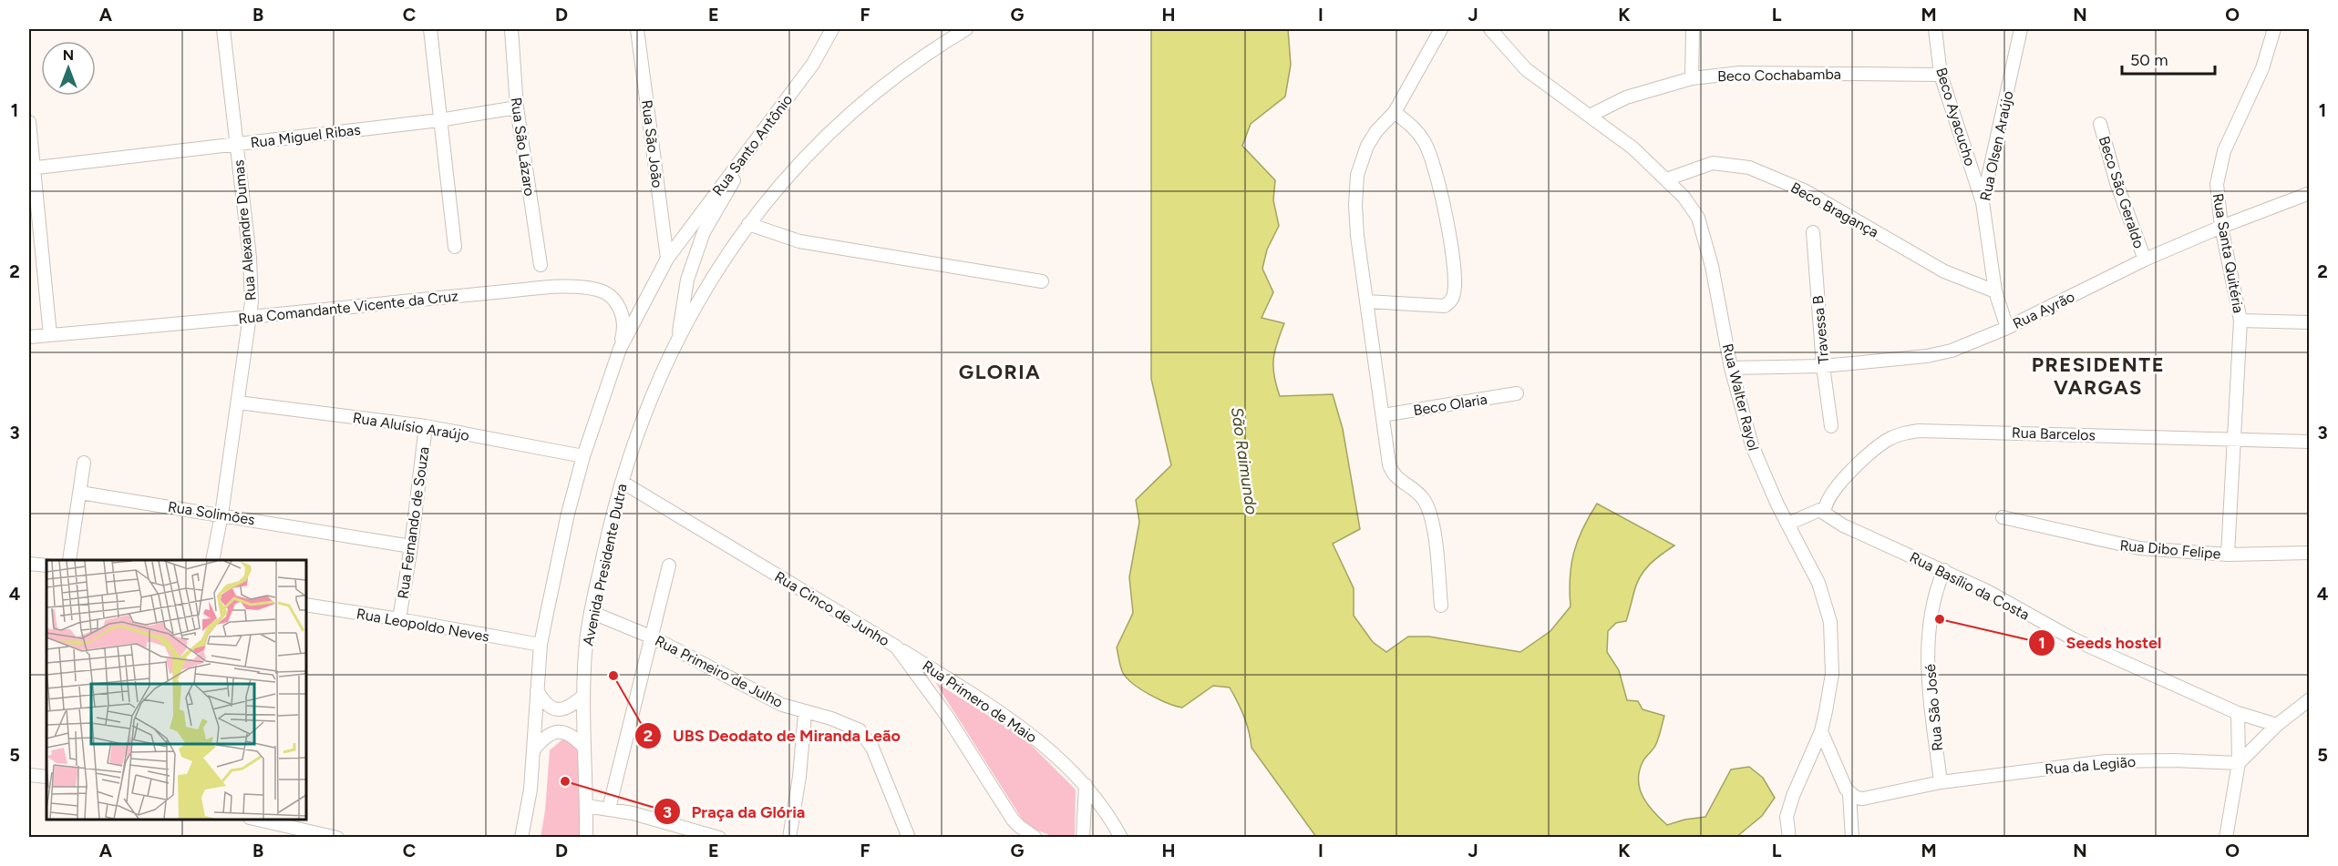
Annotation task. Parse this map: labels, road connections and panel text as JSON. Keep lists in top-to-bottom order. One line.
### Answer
{"streets":{"street":["Beco Cochabamba","Beco Ayacucho","Rua Miguel Ribas","Rua São João","Rua Santo Antônio","Rua Olsen Araújo","Rua São Lázaro","Beco São Geraldo","Beco Bragança","Rua Alexandre Dumas","Rua Santa Quitéria","Rua Comandante Vicente da Cruz","Rua Ayrão","Travessa B","Rua Walter Rayol","Beco Olaria","Rua Aluísio Araújo","Rua Barcelos","Rua Solimões","Rua Fernando de Souza","Rua Dibo Felipe","Avenida Presidente Dutra","Rua Basílio da Costa","Rua Cinco de Junho","Rua Leopoldo Neves","Rua Primeiro de Julho","Rua Primero de Maio","Rua São José","Rua da Legião"]},"crossings":[["Beco Cochabamba","Beco Ayacucho"],["Beco Cochabamba","Rua Walter Rayol"],["Beco Ayacucho","Rua Olsen Araújo"],["Rua Miguel Ribas","Rua São Lázaro"],["Rua Miguel Ribas","Rua Alexandre Dumas"],["Rua São João","Rua Santo Antônio"],["Rua Olsen Araújo","Beco Bragança"],["Rua Olsen Araújo","Rua Ayrão"],["Beco São Geraldo","Rua Ayrão"],["Beco Bragança","Rua Walter Rayol"],["Rua Alexandre Dumas","Rua Comandante Vicente da Cruz"],["Rua Alexandre Dumas","Rua Aluísio Araújo"],["Rua Alexandre Dumas","Rua Solimões"],["Rua Santa Quitéria","Rua Ayrão"],["Rua Santa Quitéria","Rua Barcelos"],["Rua Santa Quitéria","Rua Dibo Felipe"],["Rua Ayrão","Travessa B"],["Rua Ayrão","Rua Walter Rayol"],["Rua Aluísio Araújo","Rua Fernando de Souza"],["Rua Barcelos","Rua Basílio da Costa"],["Rua Solimões","Rua Fernando de Souza"],["Rua Fernando de Souza","Rua Leopoldo Neves"],["Avenida Presidente Dutra","Rua Cinco de Junho"],["Avenida Presidente Dutra","Rua Primeiro de Julho"],["Rua Basílio da Costa","Rua São José"],["Rua Cinco de Junho","Rua Primero de Maio"],["Rua São José","Rua da Legião"]],"districts":["PRESIDENTE VARGAS","GLORIA"],"water":["São Raimundo"],"places":["Seeds hostel","UBS Deodato de Miranda Leão","Praça da Glória"],"scale_bar":"50 m","north":"top","grid":{"columns":["A","B","C","D","E","F","G","H","I","J","K","L","M","N","O"],"rows":["1","2","3","4","5"]}}
